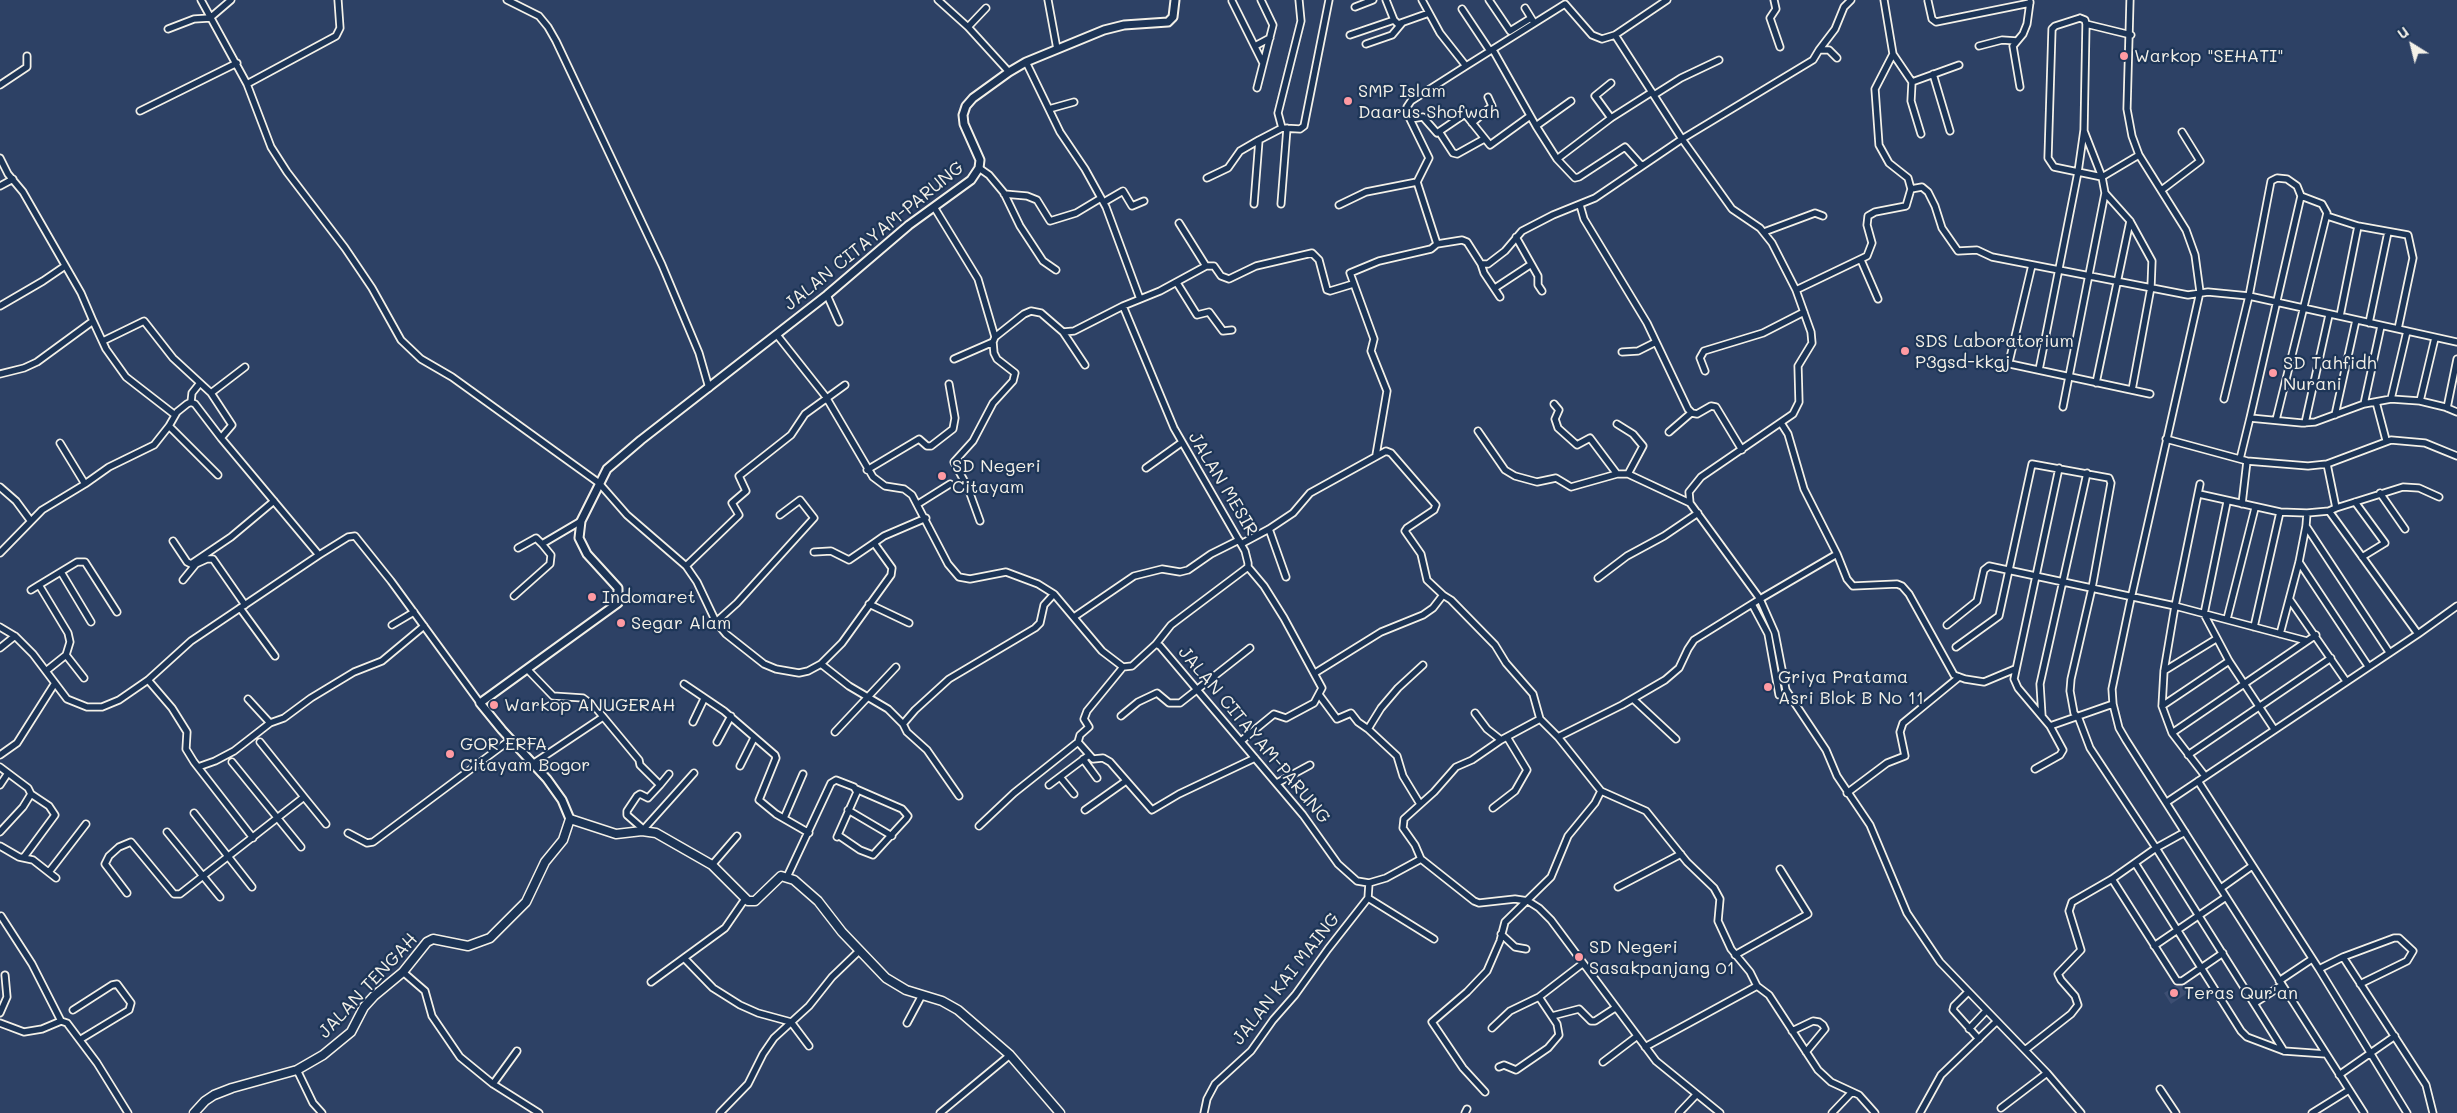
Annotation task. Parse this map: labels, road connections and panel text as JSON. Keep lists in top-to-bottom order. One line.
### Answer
{"streets":{"main road":["JALAN TENGAH"],"street":["JALAN CITAYAM-PARUNG","JALAN MESIR","JALAN KAI MAING"]},"places":["Warkop \"SEHATI\"","SMP Islam Daarus Shofwah","SDS Laboratorium P3gsd-kkgj","SD Tahfidh Nurani","SD Negeri Citayam","Indomaret","Segar Alam","Griya Pratama Asri Blok B No 11","Warkop ANUGERAH","GOR ERFA Citayam Bogor","SD Negeri Sasakpanjang 01","Teras Qur'an"],"north":"top left"}
